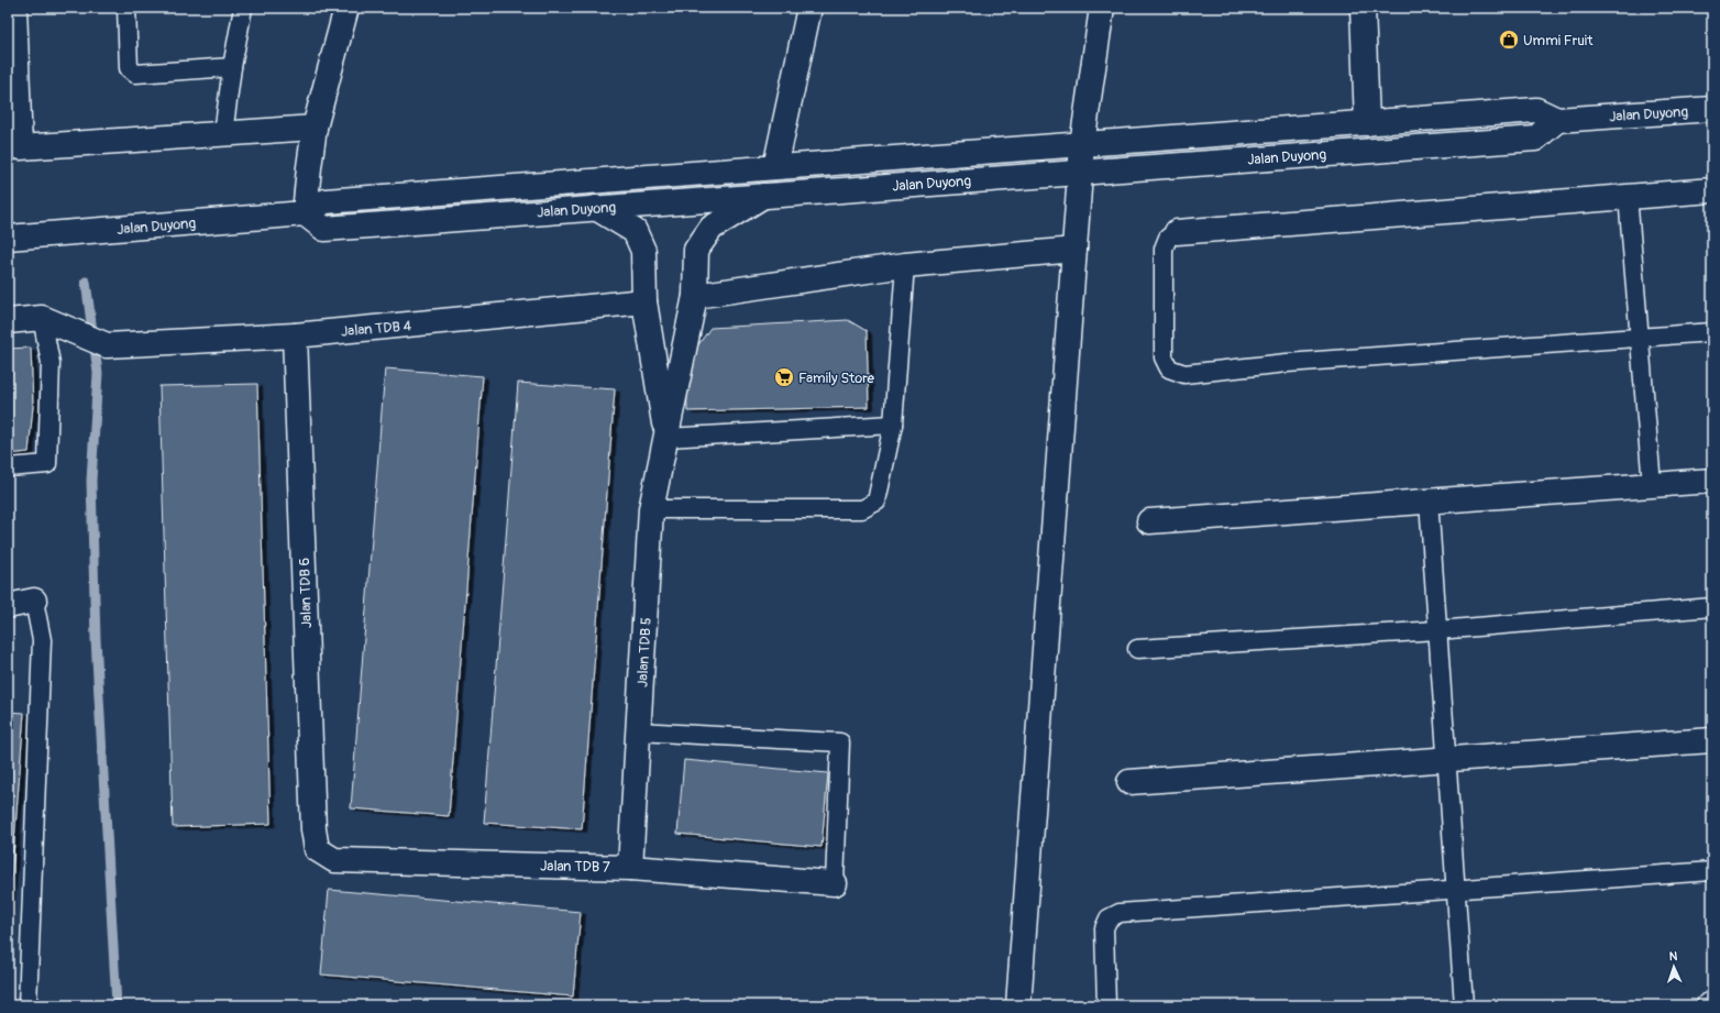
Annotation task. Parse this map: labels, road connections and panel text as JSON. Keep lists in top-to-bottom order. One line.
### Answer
{"streets":{"street":["Jalan Duyong","Jalan TDB 4","Jalan TDB 6","Jalan TDB 5","Jalan TDB 7"]},"crossings":[["Jalan Duyong","Jalan TDB 5"],["Jalan TDB 4","Jalan TDB 6"],["Jalan TDB 6","Jalan TDB 7"],["Jalan TDB 5","Jalan TDB 7"]],"places":{"shop":["Ummi Fruit"],"supermarket":["Family Store"]},"north":"top"}
